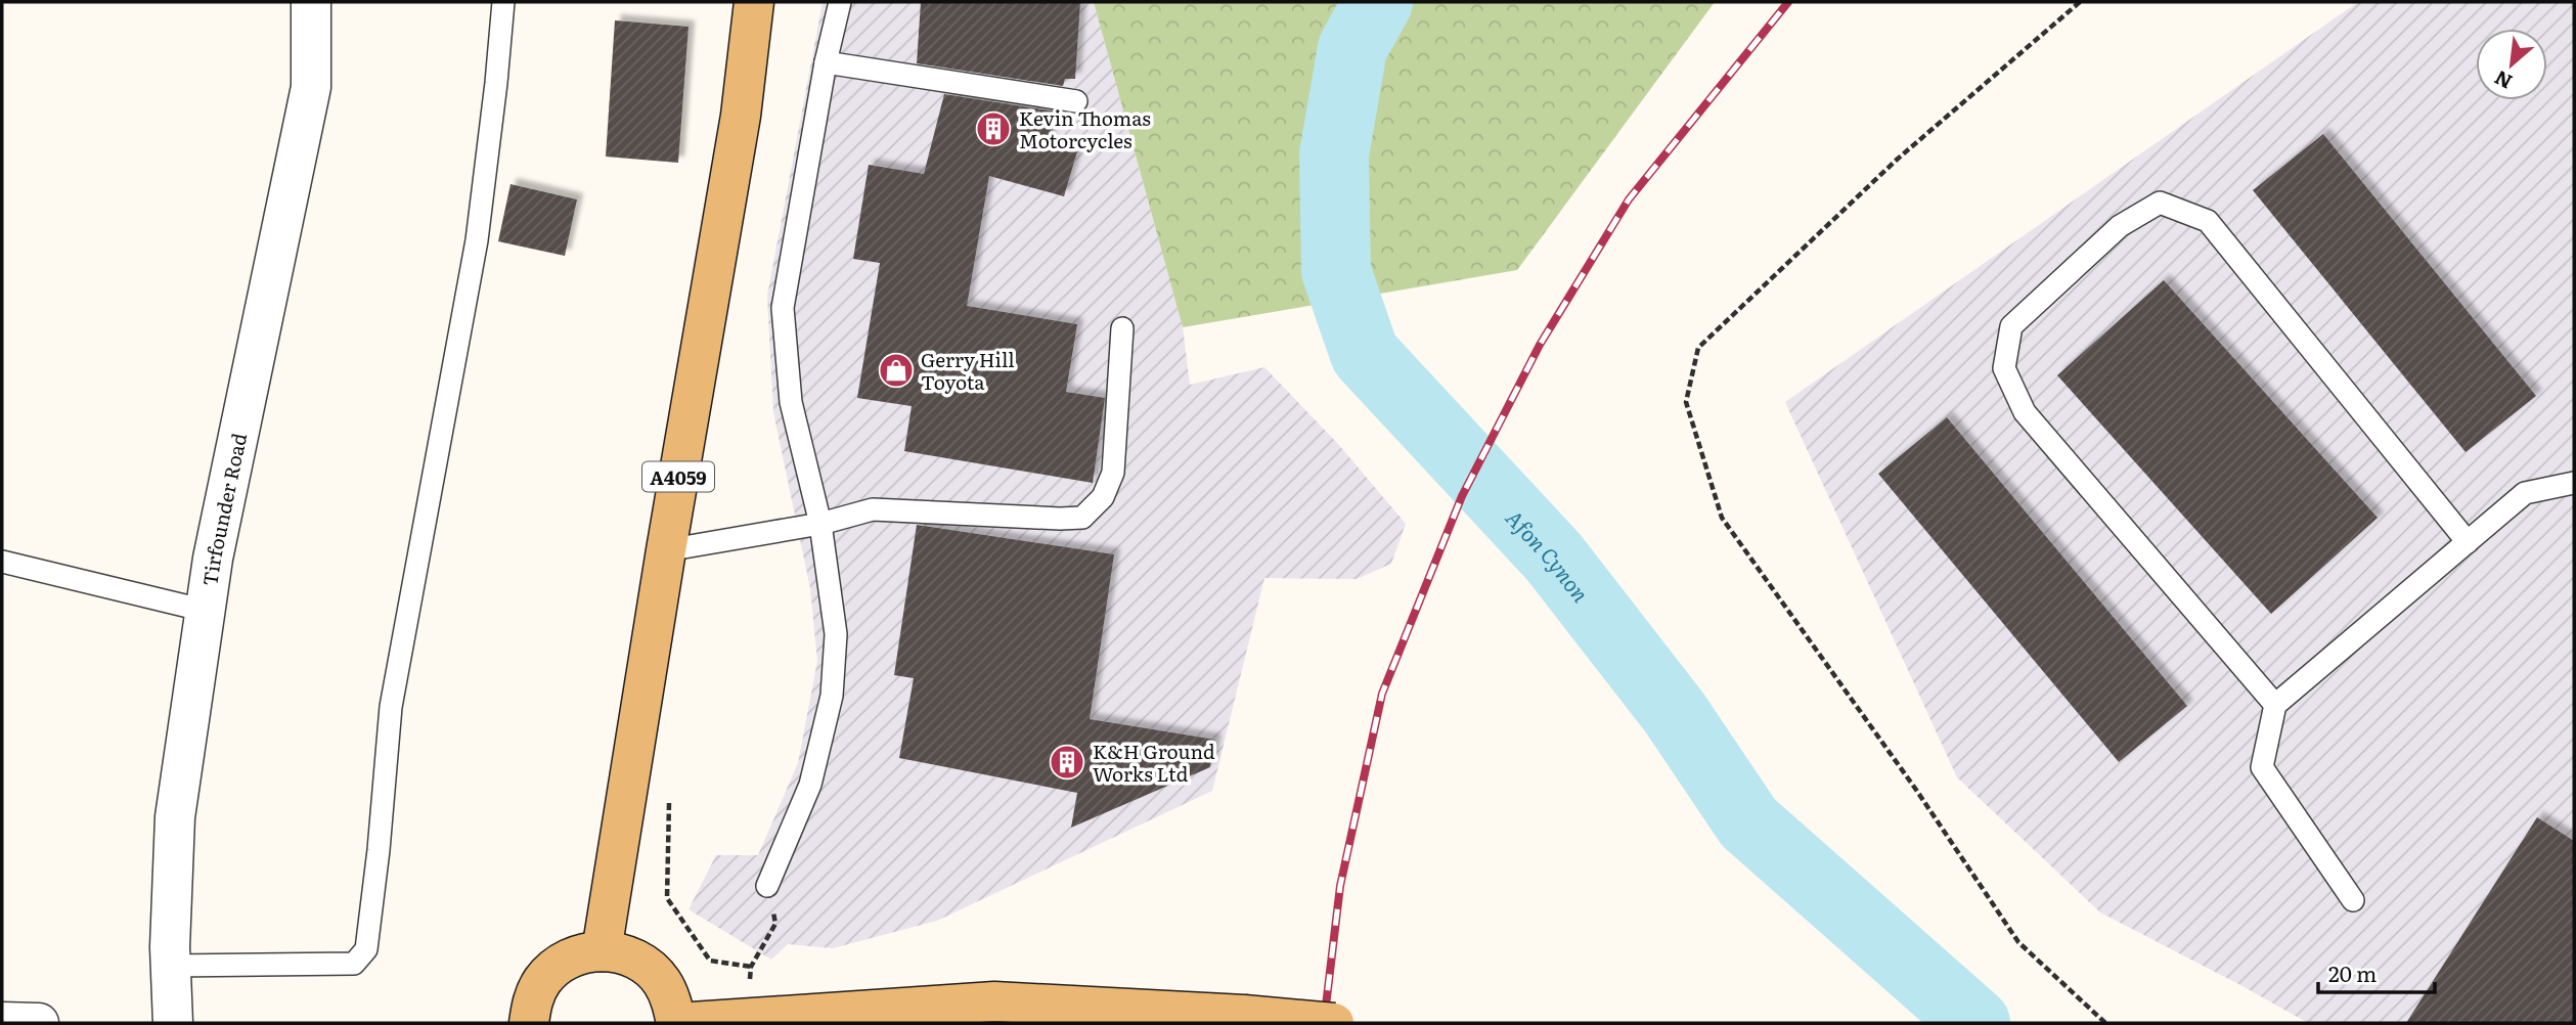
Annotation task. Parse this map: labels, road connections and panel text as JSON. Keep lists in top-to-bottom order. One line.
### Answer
{"streets":{"main road":["A4059"],"street":["Tirfounder Road"]},"water":["Afon Cynon"],"places":{"building":["Kevin Thomas Motorcycles","K&H Ground Works Ltd"],"shop":["Gerry Hill Toyota"]},"scale_bar":"20 m","north":"bottom left"}
